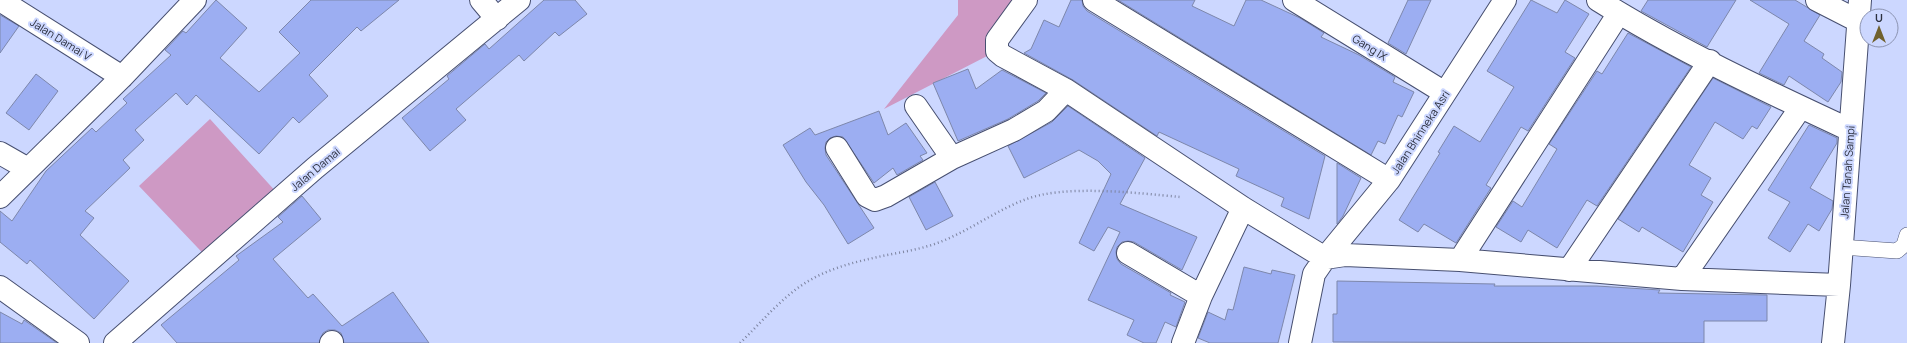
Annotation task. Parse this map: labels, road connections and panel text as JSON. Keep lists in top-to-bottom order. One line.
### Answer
{"streets":{"street":["Jalan Damai V","Gang IX","Jalan Bhinneka Asri","Jalan Damai","Jalan Tanah Sampi"]},"crossings":[["Gang IX","Jalan Bhinneka Asri"]],"north":"top"}
